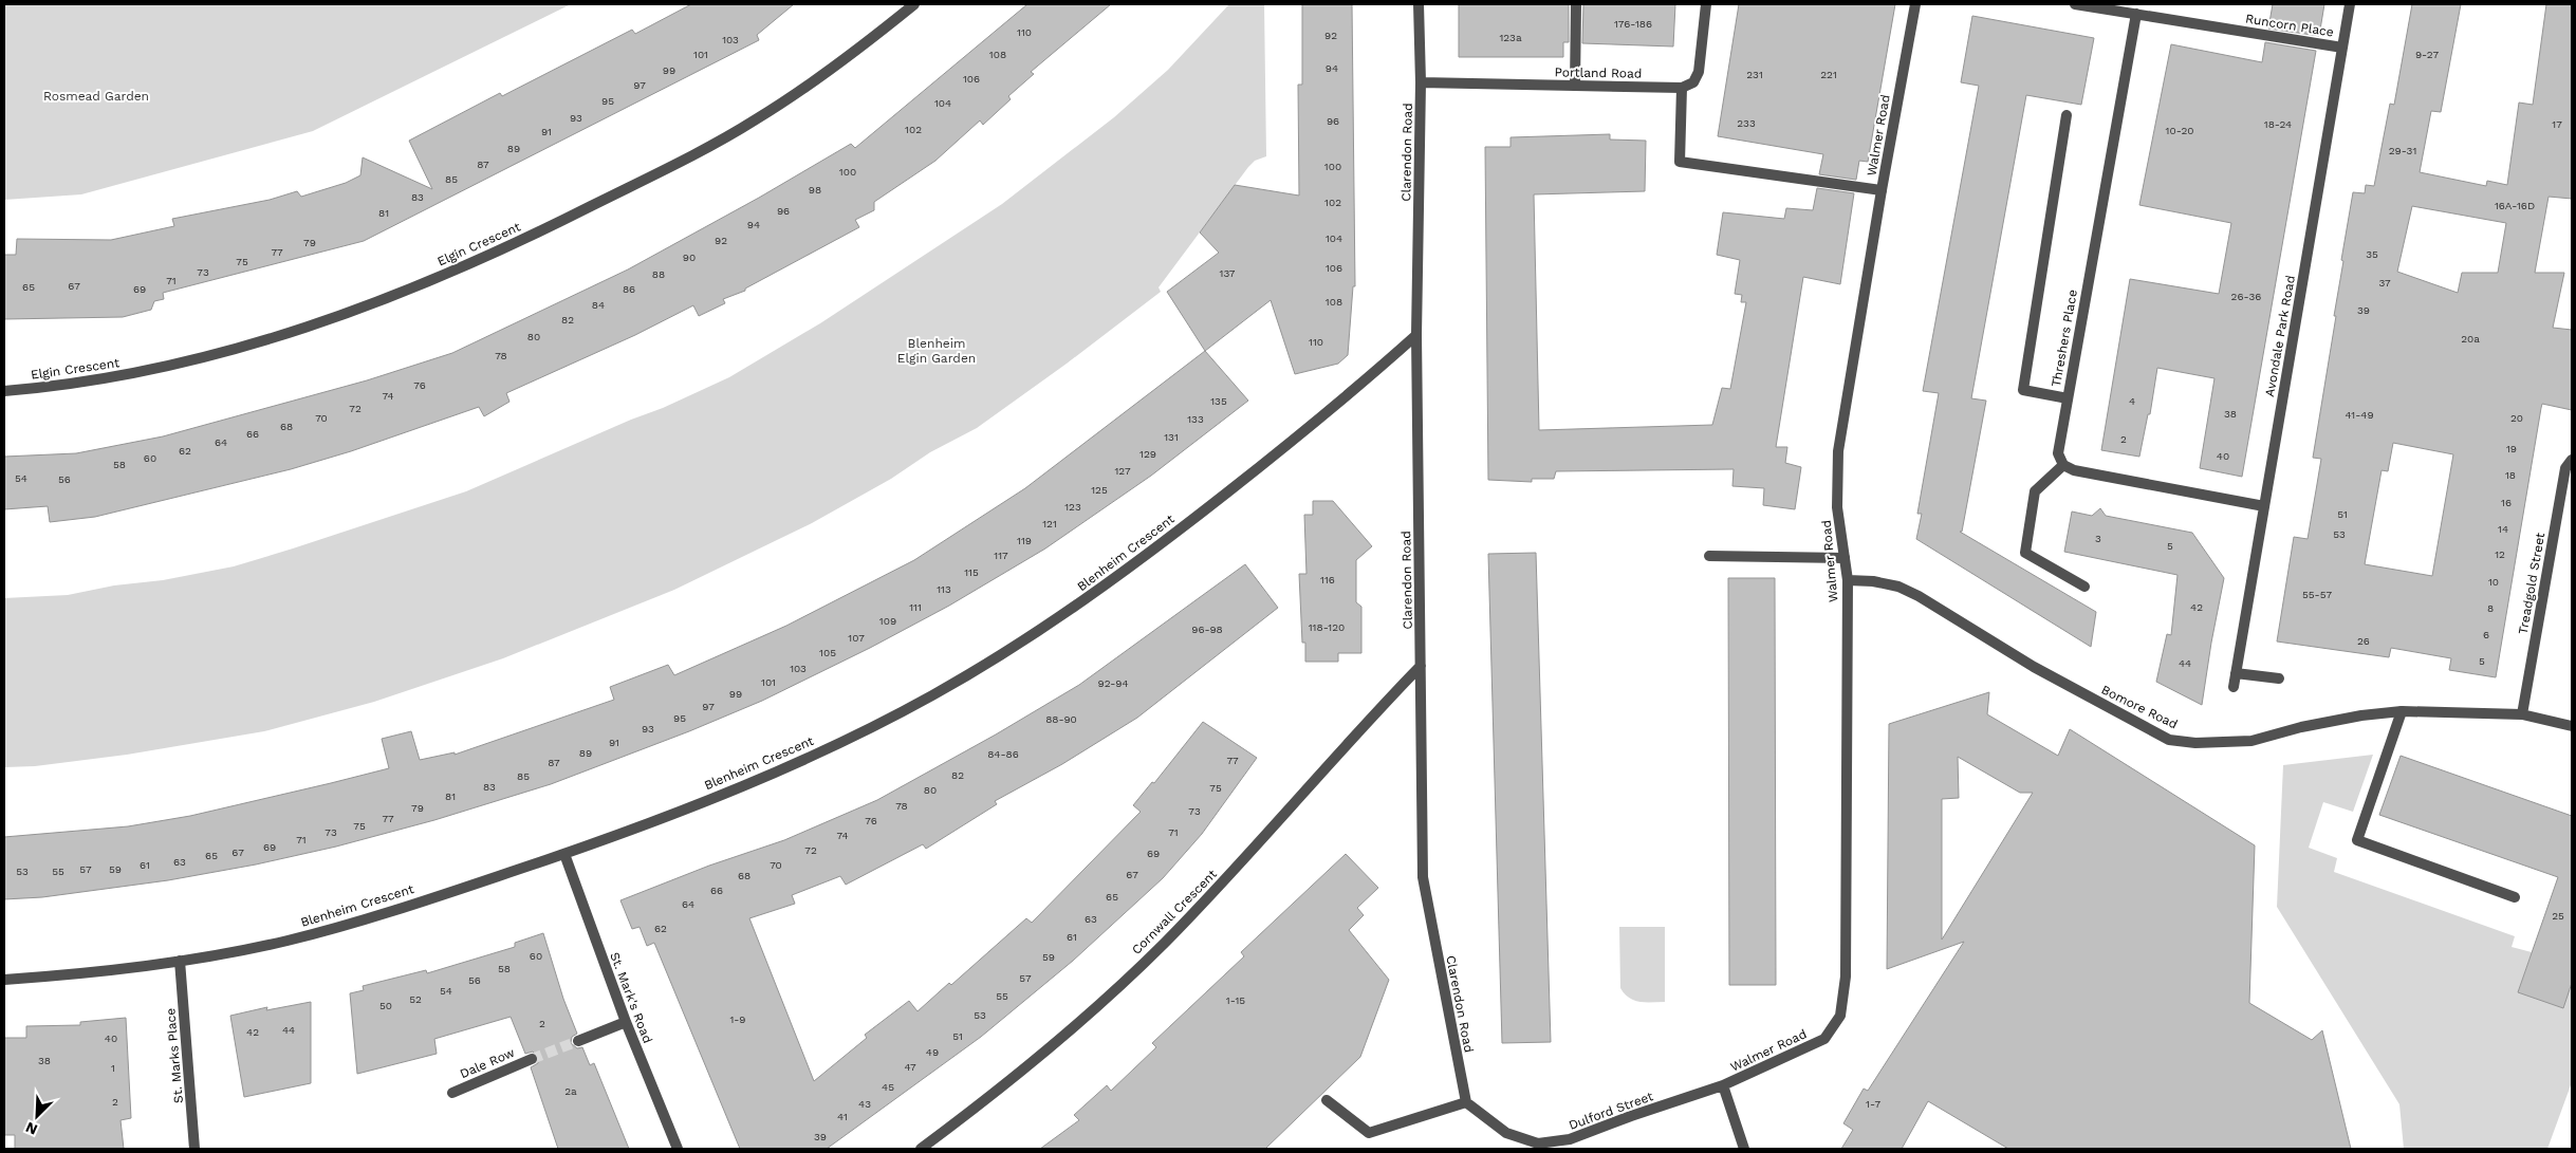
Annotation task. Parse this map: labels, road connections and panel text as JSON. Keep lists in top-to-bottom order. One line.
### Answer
{"streets":{"street":["Runcorn Place","Portland Road","Walmer Road","Clarendon Road","Elgin Crescent","Avondale Park Road","Threshers Place","Blenheim Crescent","Treadgold Street","Bomore Road","Cornwall Crescent","St. Mark's Road","St. Marks Place","Dale Row","Dulford Street"]},"crossings":[["Runcorn Place","Avondale Park Road"],["Runcorn Place","Threshers Place"],["Portland Road","Clarendon Road"],["Walmer Road","Bomore Road"],["Walmer Road","Dulford Street"],["Clarendon Road","Blenheim Crescent"],["Clarendon Road","Cornwall Crescent"],["Clarendon Road","Dulford Street"],["Blenheim Crescent","St. Mark's Road"],["Blenheim Crescent","St. Marks Place"],["Treadgold Street","Bomore Road"]],"parks":["Rosmead Garden","Blenheim Elgin Garden"],"house_numbers":["176-186","110","92","123a","103","101","108","9-27","94","99","231","221","106","97","95","104","93","96","233","18-24","17","102","10-20","91","89","29-31","87","100","100","85","98","83","102","16A-16D","96","81","94","104","92","79","77","35","90","75","106","73","137","88","71","37","67","65","69","86","26-36","108","84","39","82","80","20a","110","78","76","74","135","4","72","38","41-49","70","20","133","68","66","131","2","64","19","62","129","40","60","58","127","18","54","56","125","16","123","51","121","14","53","3","119","5","12","117","115","116","10","113","55-57","111","42","8","109","118-120","96-98","6","107","26","105","5","44","103","101","92-94","99","97","95","88-90","93","91","89","84-86","77","87","82","85","83","75","80","81","78","79","73","77","76","75","73","71","74","71","69","72","67","69","65","63","61","70","57","59","53","55","67","68","66","65","64","25","63","62","61","60","59","58","57","56","54","55","52","1-15","50","53","1-9","2","44","42","51","40","49","38","47","1","45","2a","2","43","1-7","41","39"],"north":"bottom left"}
